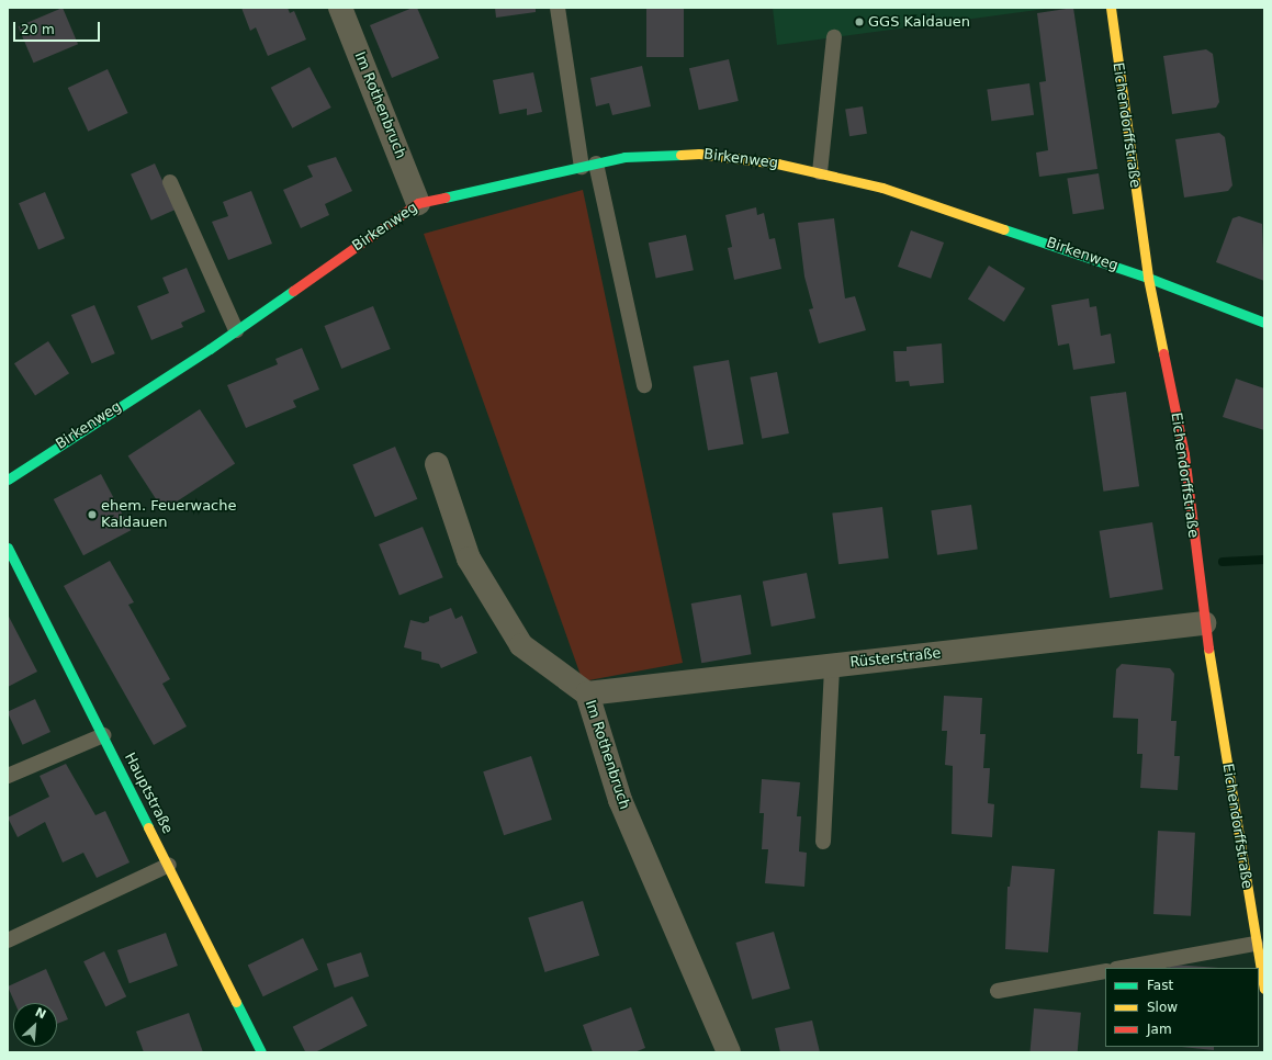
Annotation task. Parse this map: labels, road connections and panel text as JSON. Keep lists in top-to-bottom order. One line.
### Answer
{"streets":{"street":["Im Rothenbruch","Eichendorffstraße","Birkenweg","Rüsterstraße","Hauptstraße"]},"crossings":[["Im Rothenbruch","Birkenweg"],["Im Rothenbruch","Rüsterstraße"],["Eichendorffstraße","Birkenweg"],["Eichendorffstraße","Rüsterstraße"]],"places":["GGS Kaldauen","ehem. Feuerwache Kaldauen"],"legend":["Fast","Slow","Jam"],"scale_bar":"20 m","north":"top right"}
